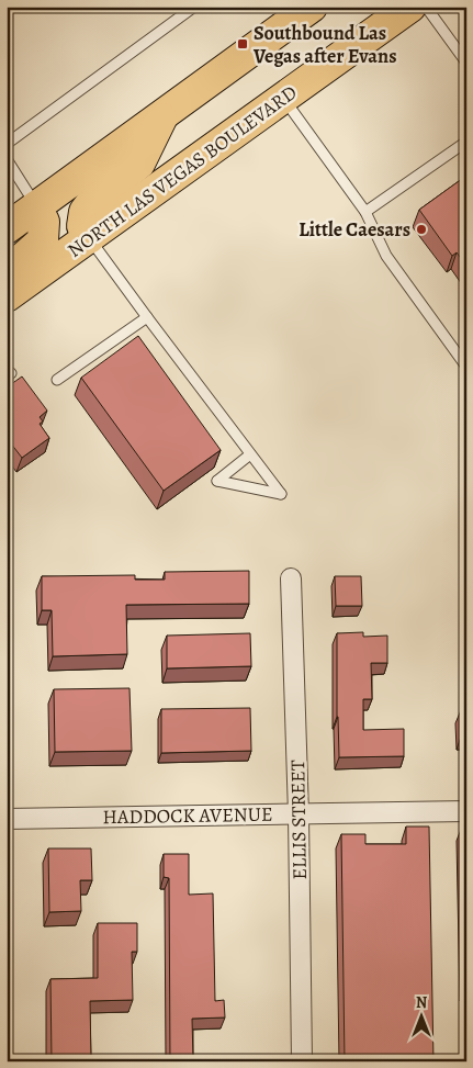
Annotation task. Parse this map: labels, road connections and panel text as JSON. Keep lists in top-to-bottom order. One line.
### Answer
{"streets":{"main road":["NORTH LAS VEGAS BOULEVARD"],"street":["HADDOCK AVENUE","ELLIS STREET"]},"crossings":[["HADDOCK AVENUE","ELLIS STREET"]],"places":{"transit":["Southbound Las Vegas after Evans"],"other":["Little Caesars"]},"north":"top"}
